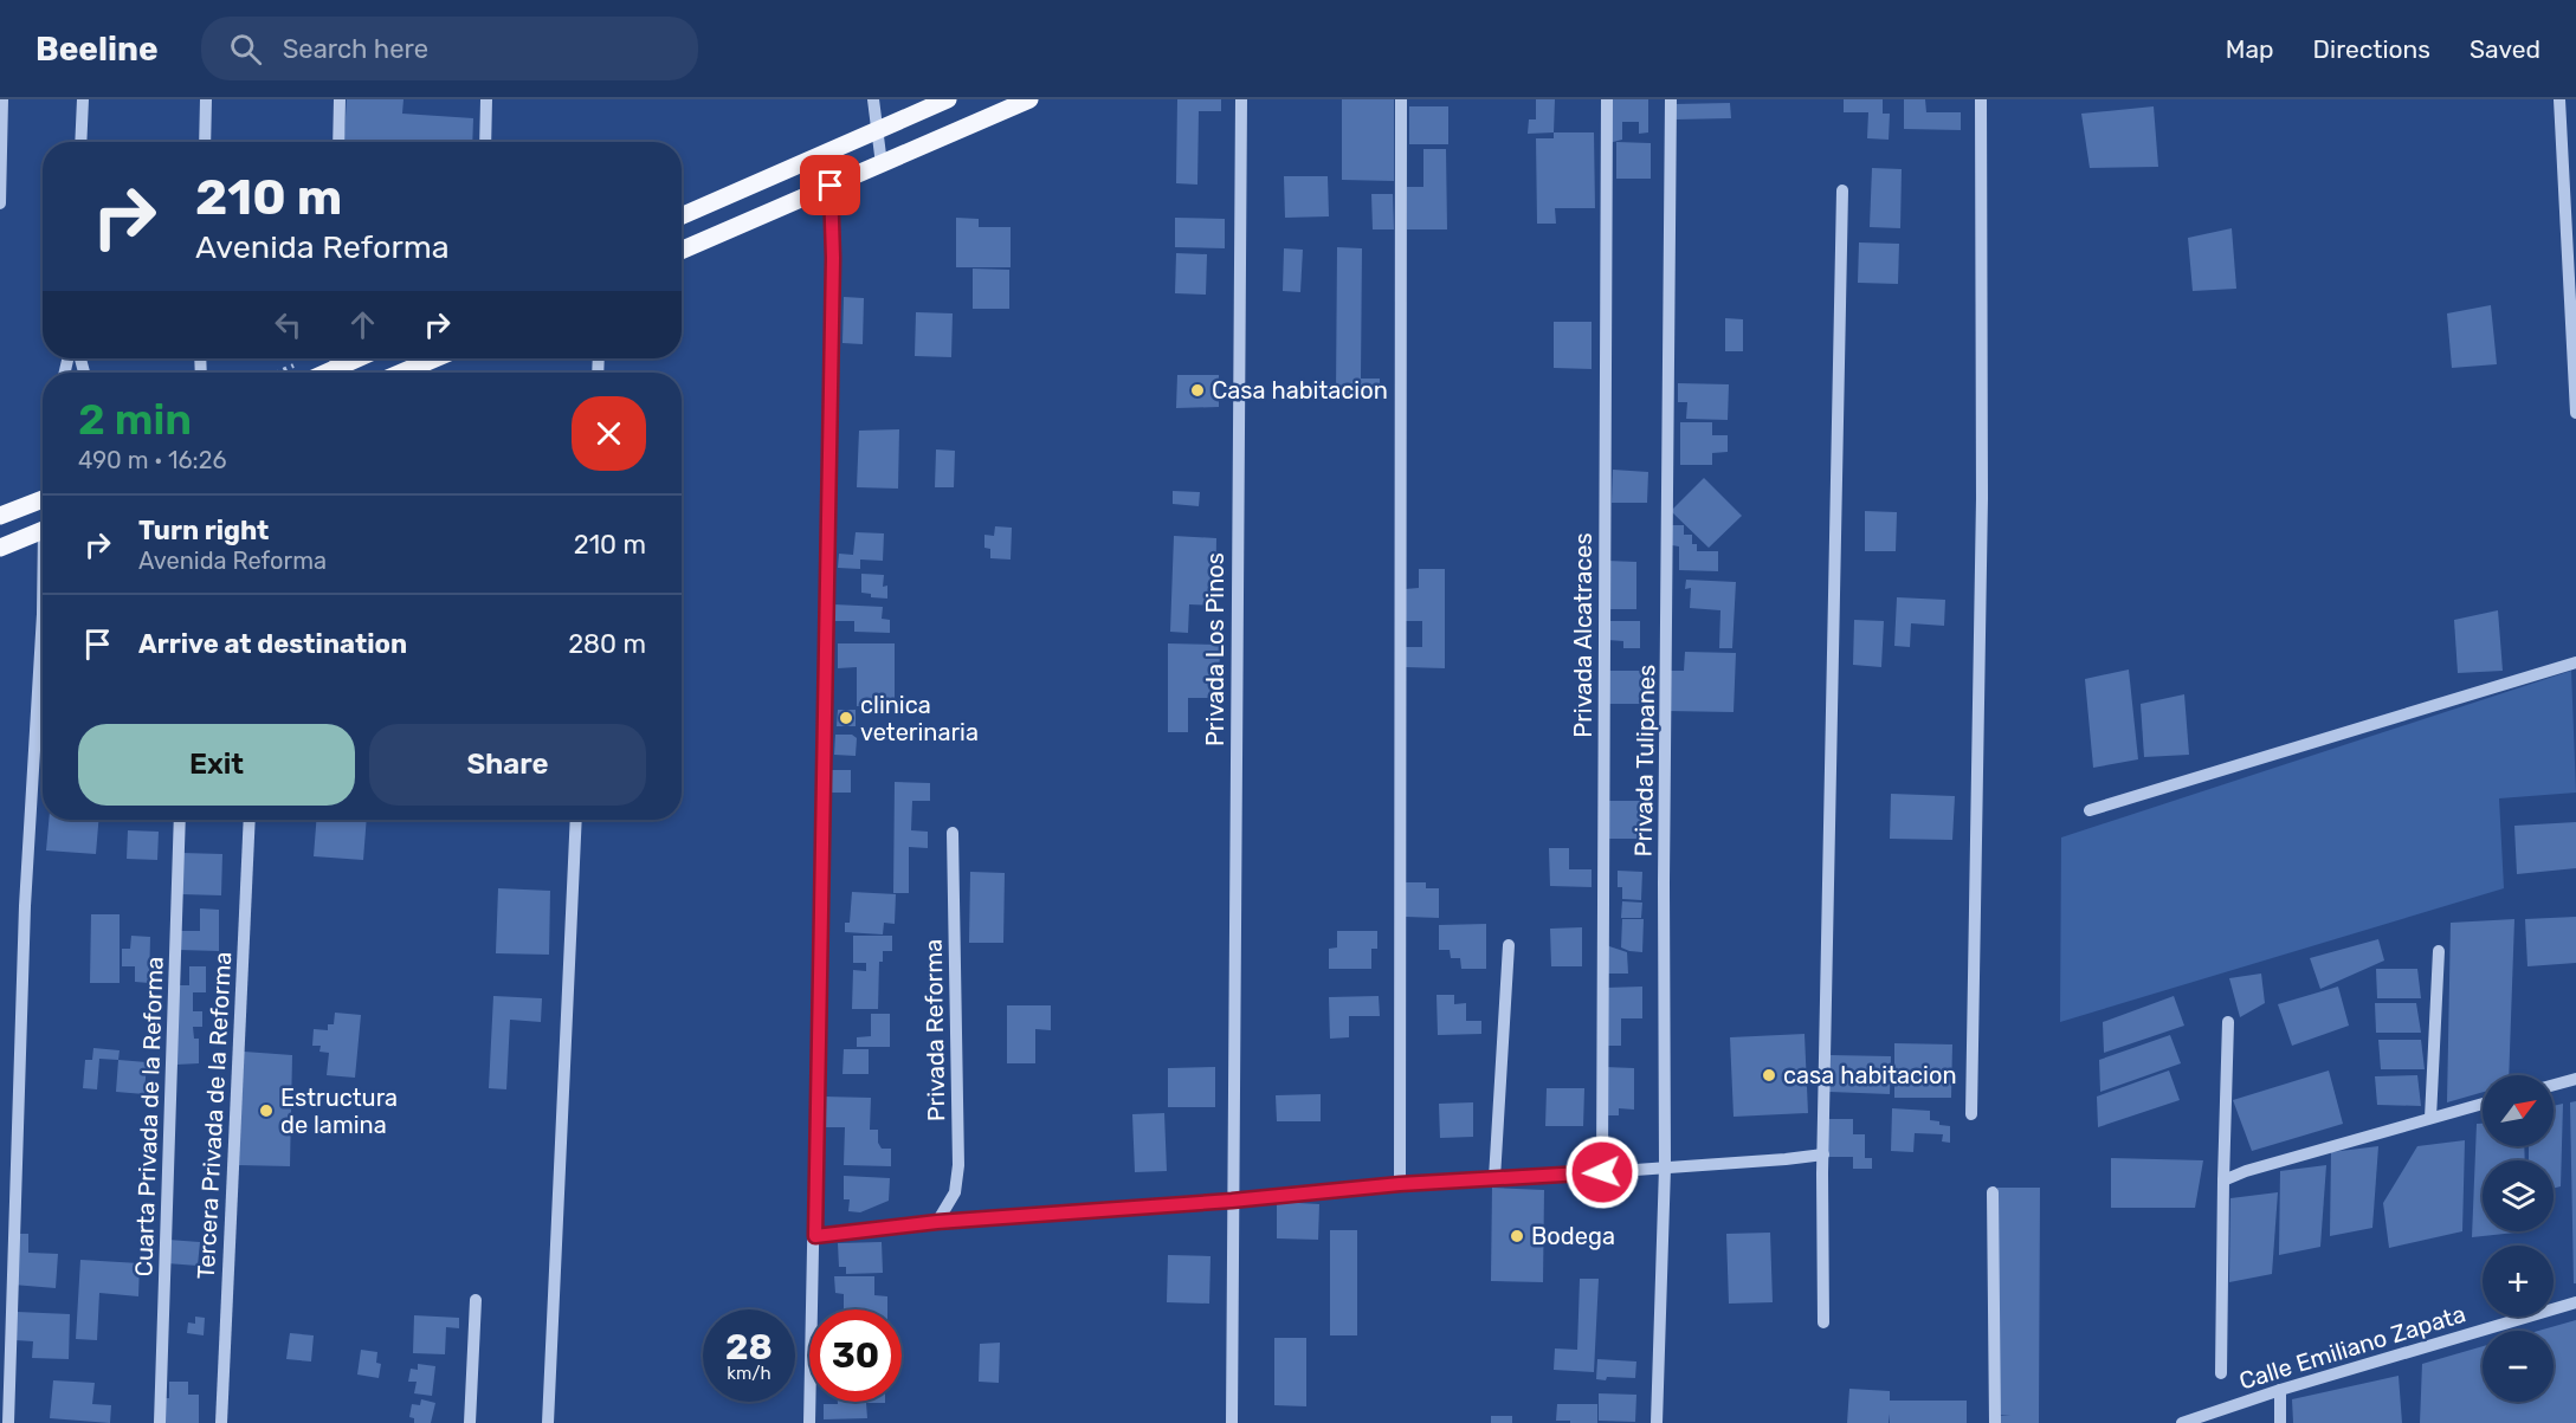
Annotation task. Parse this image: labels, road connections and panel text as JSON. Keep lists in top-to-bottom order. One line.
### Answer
{"streets":{"street":["Privada Alcatraces","Privada Los Pinos","Privada Tulipanes","Privada Reforma","Tercera Privada de la Reforma","Cuarta Privada de la Reforma","Calle Emiliano Zapata"]},"places":["Casa habitacion","clinica veterinaria","casa habitacion","Estructura de lamina","Bodega"],"north":"top right","page":{"header":"Beeline","search":"Search here","nav":["Map","Directions","Saved"],"turn":["210 m","Avenida Reforma"],"heading":["2 min","490 m · 16:26"],"list":[{"name":"Turn right","note":"Avenida Reforma","value":"210 m"},{"name":"Arrive at destination","value":"280 m"}],"buttons":["Exit","Share"],"map_buttons":["+","−"],"speed":"28 km/h","limit":"30"}}
